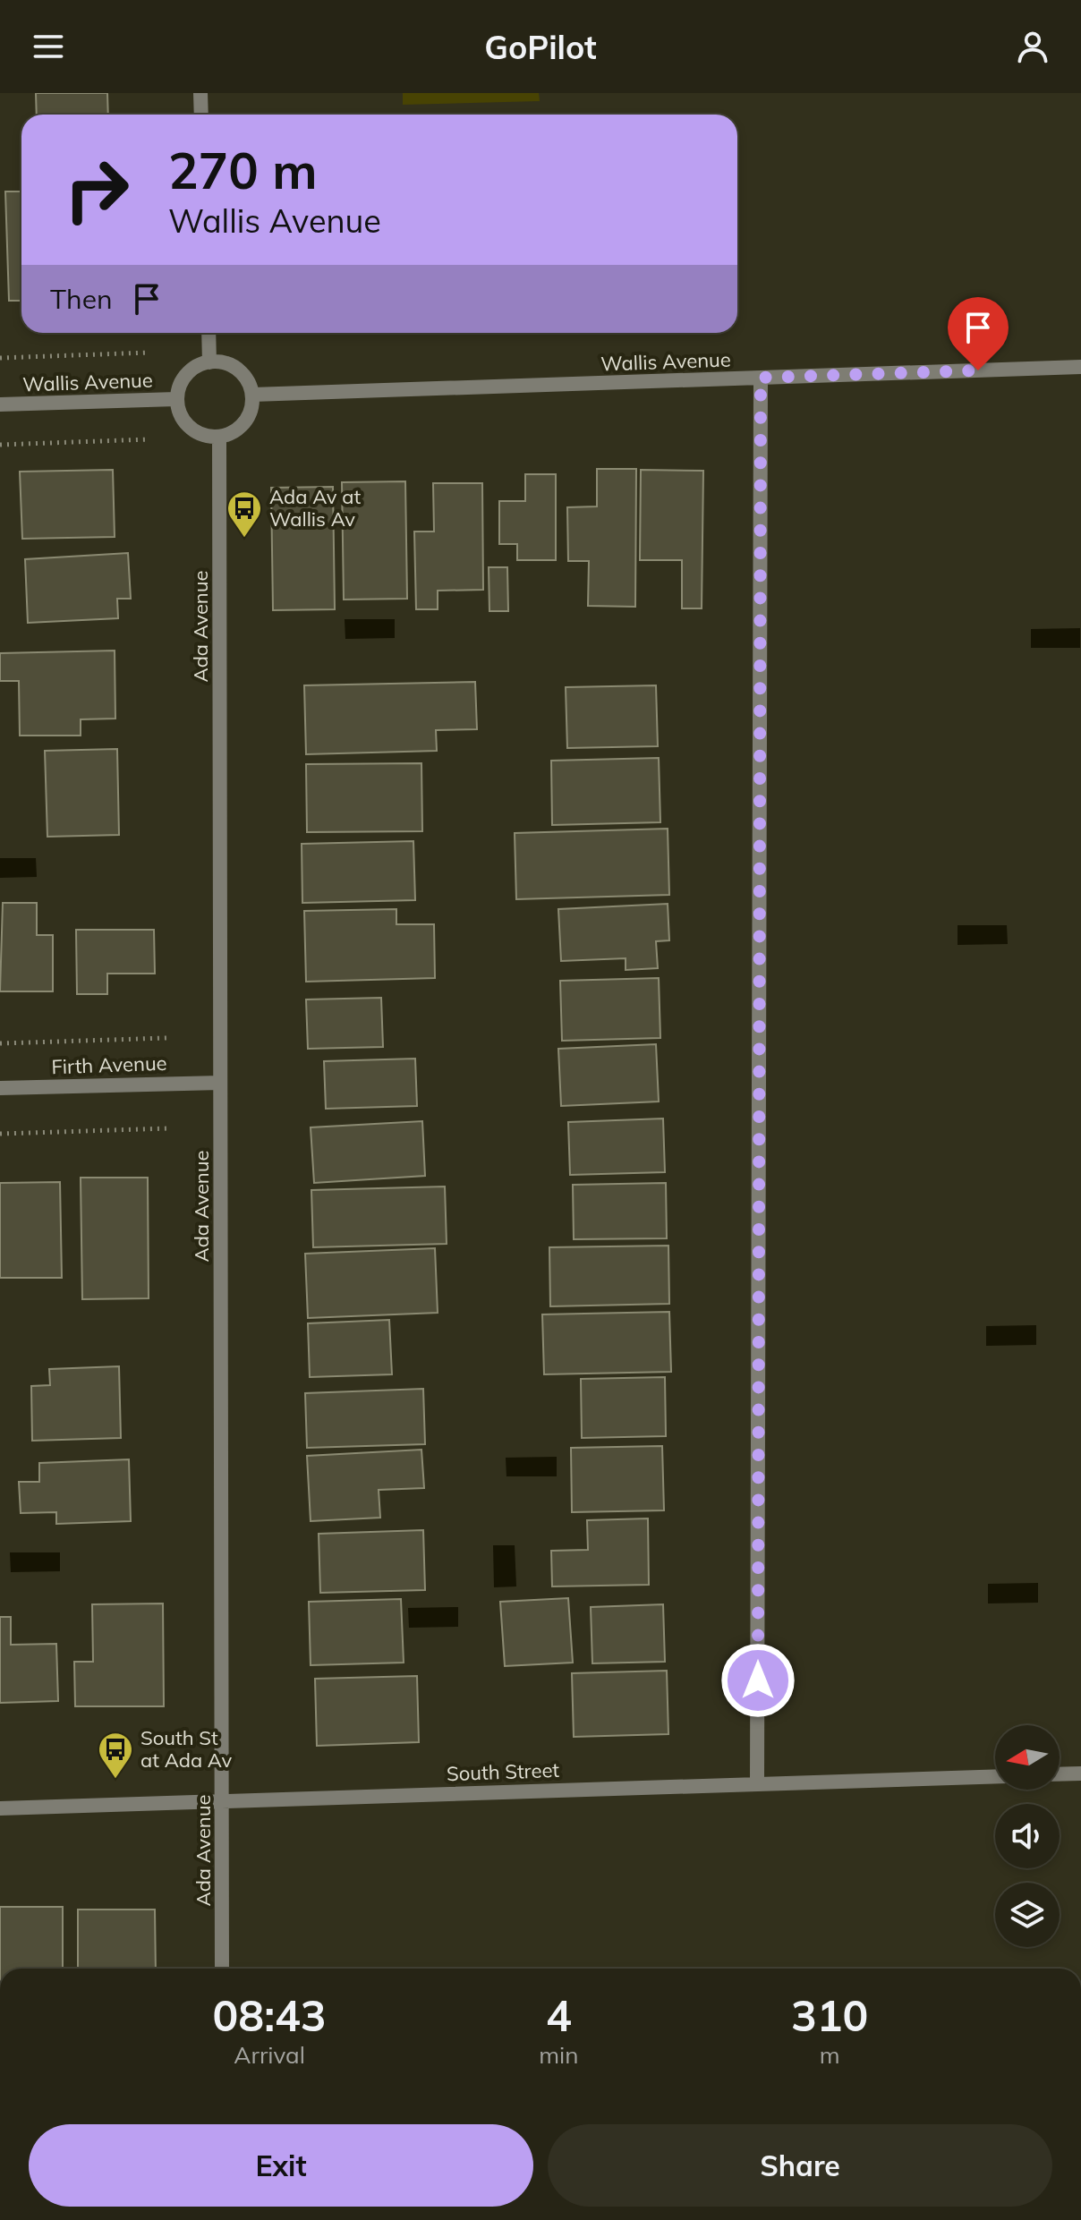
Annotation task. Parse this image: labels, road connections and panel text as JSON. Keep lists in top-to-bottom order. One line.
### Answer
{"streets":{"street":["Wallis Avenue","Ada Avenue","Firth Avenue","South Street"]},"crossings":[["Wallis Avenue","Ada Avenue"],["Ada Avenue","Firth Avenue"],["Ada Avenue","South Street"]],"places":{"bus stop":["Ada Av at Wallis Av","South St at Ada Av"]},"north":"left","page":{"header":"GoPilot","turn":["270 m","Wallis Avenue"],"then":"Then","eta":["08:43","Arrival","4","min","310","m"],"buttons":["Exit","Share"]}}
